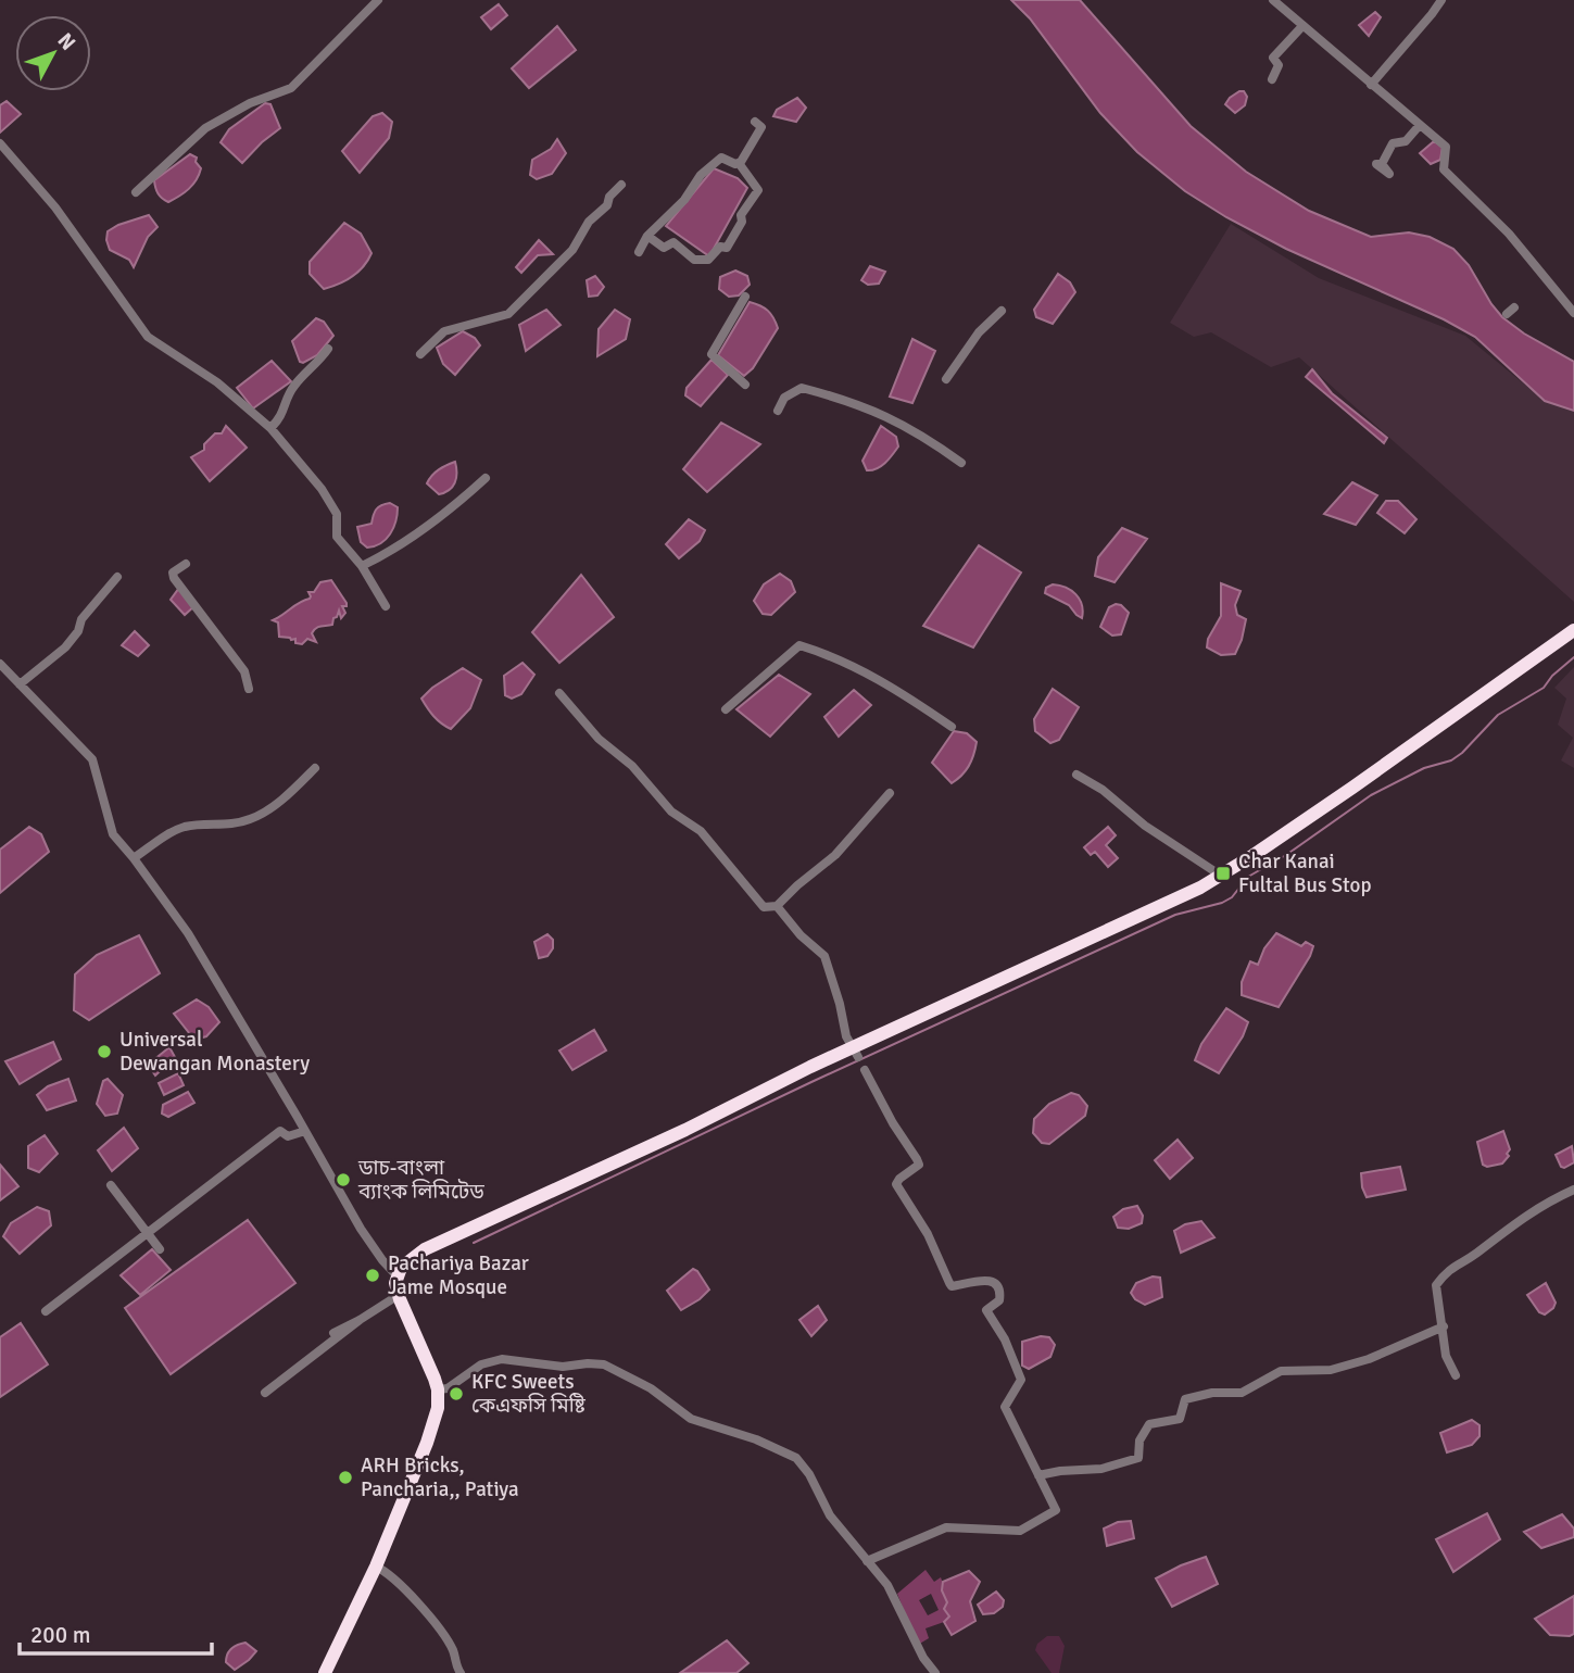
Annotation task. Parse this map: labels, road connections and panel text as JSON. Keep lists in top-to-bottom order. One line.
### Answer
{"places":{"transit":["Char Kanai Fultal Bus Stop"],"other":["Universal Dewangan Monastery","ডাচ-বাংলা ব্যাংক লিমিটেড","Pachariya Bazar Jame Mosque","KFC Sweets কেএফসি মিষ্টি","ARH Bricks, Pancharia,, Patiya"]},"scale_bar":"200 m","north":"top right"}
